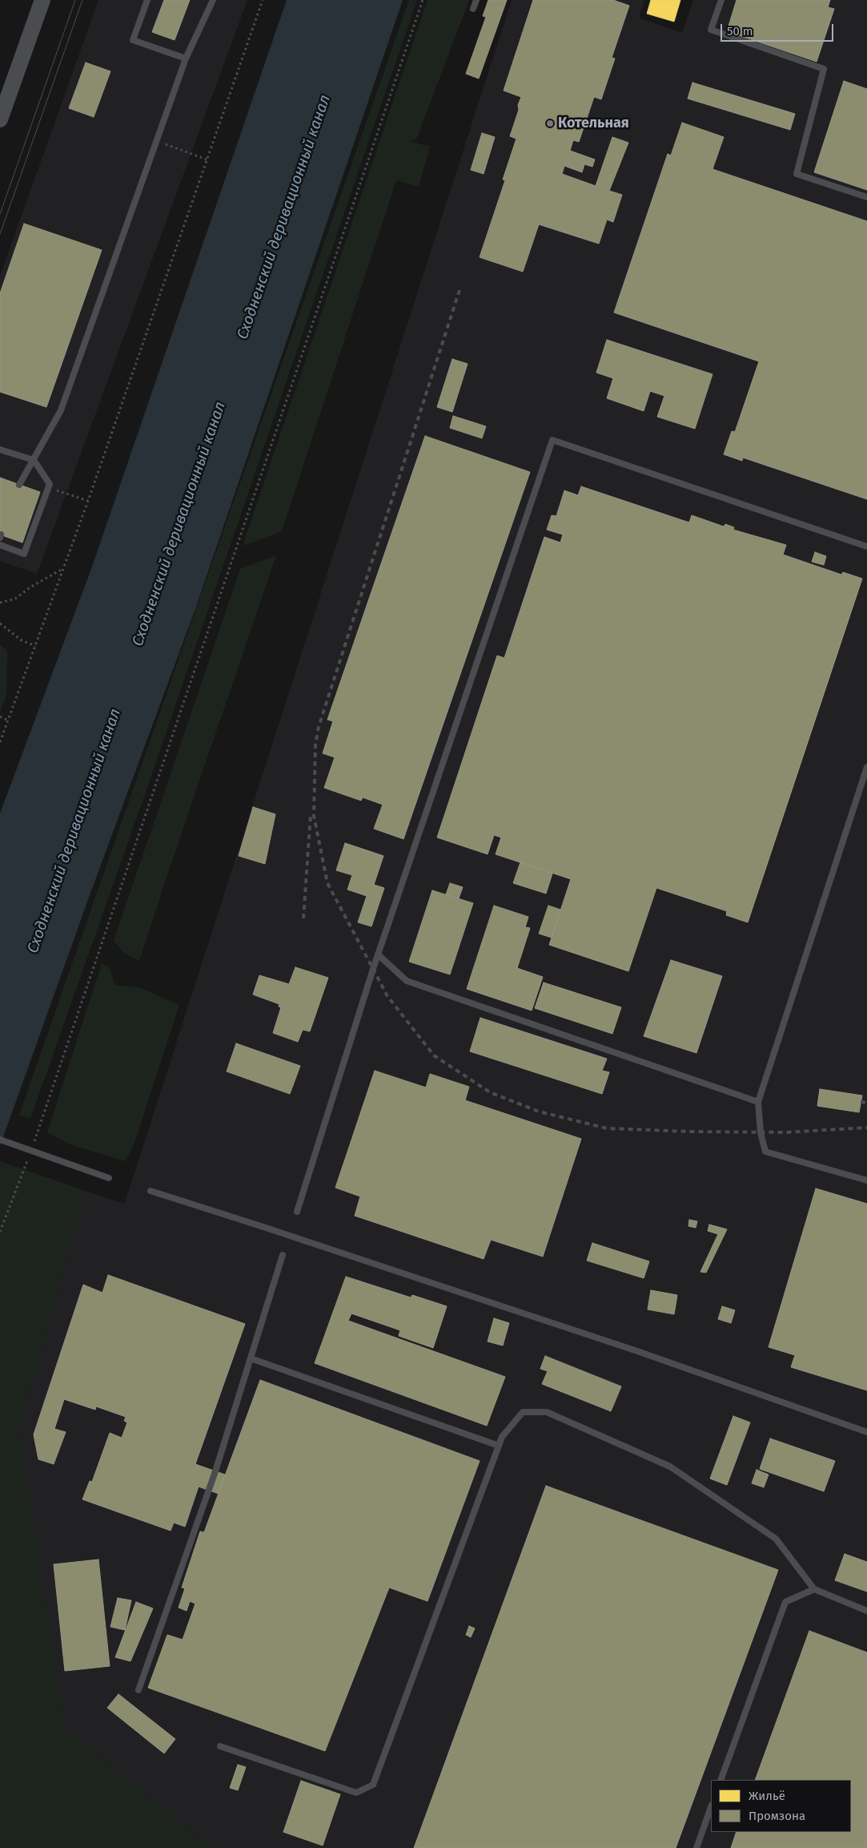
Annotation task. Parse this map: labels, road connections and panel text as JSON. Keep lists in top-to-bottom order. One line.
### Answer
{"water":["Сходненский деривационный канал"],"places":["Котельная"],"legend":["Жильё","Промзона"],"scale_bar":"50 m"}
